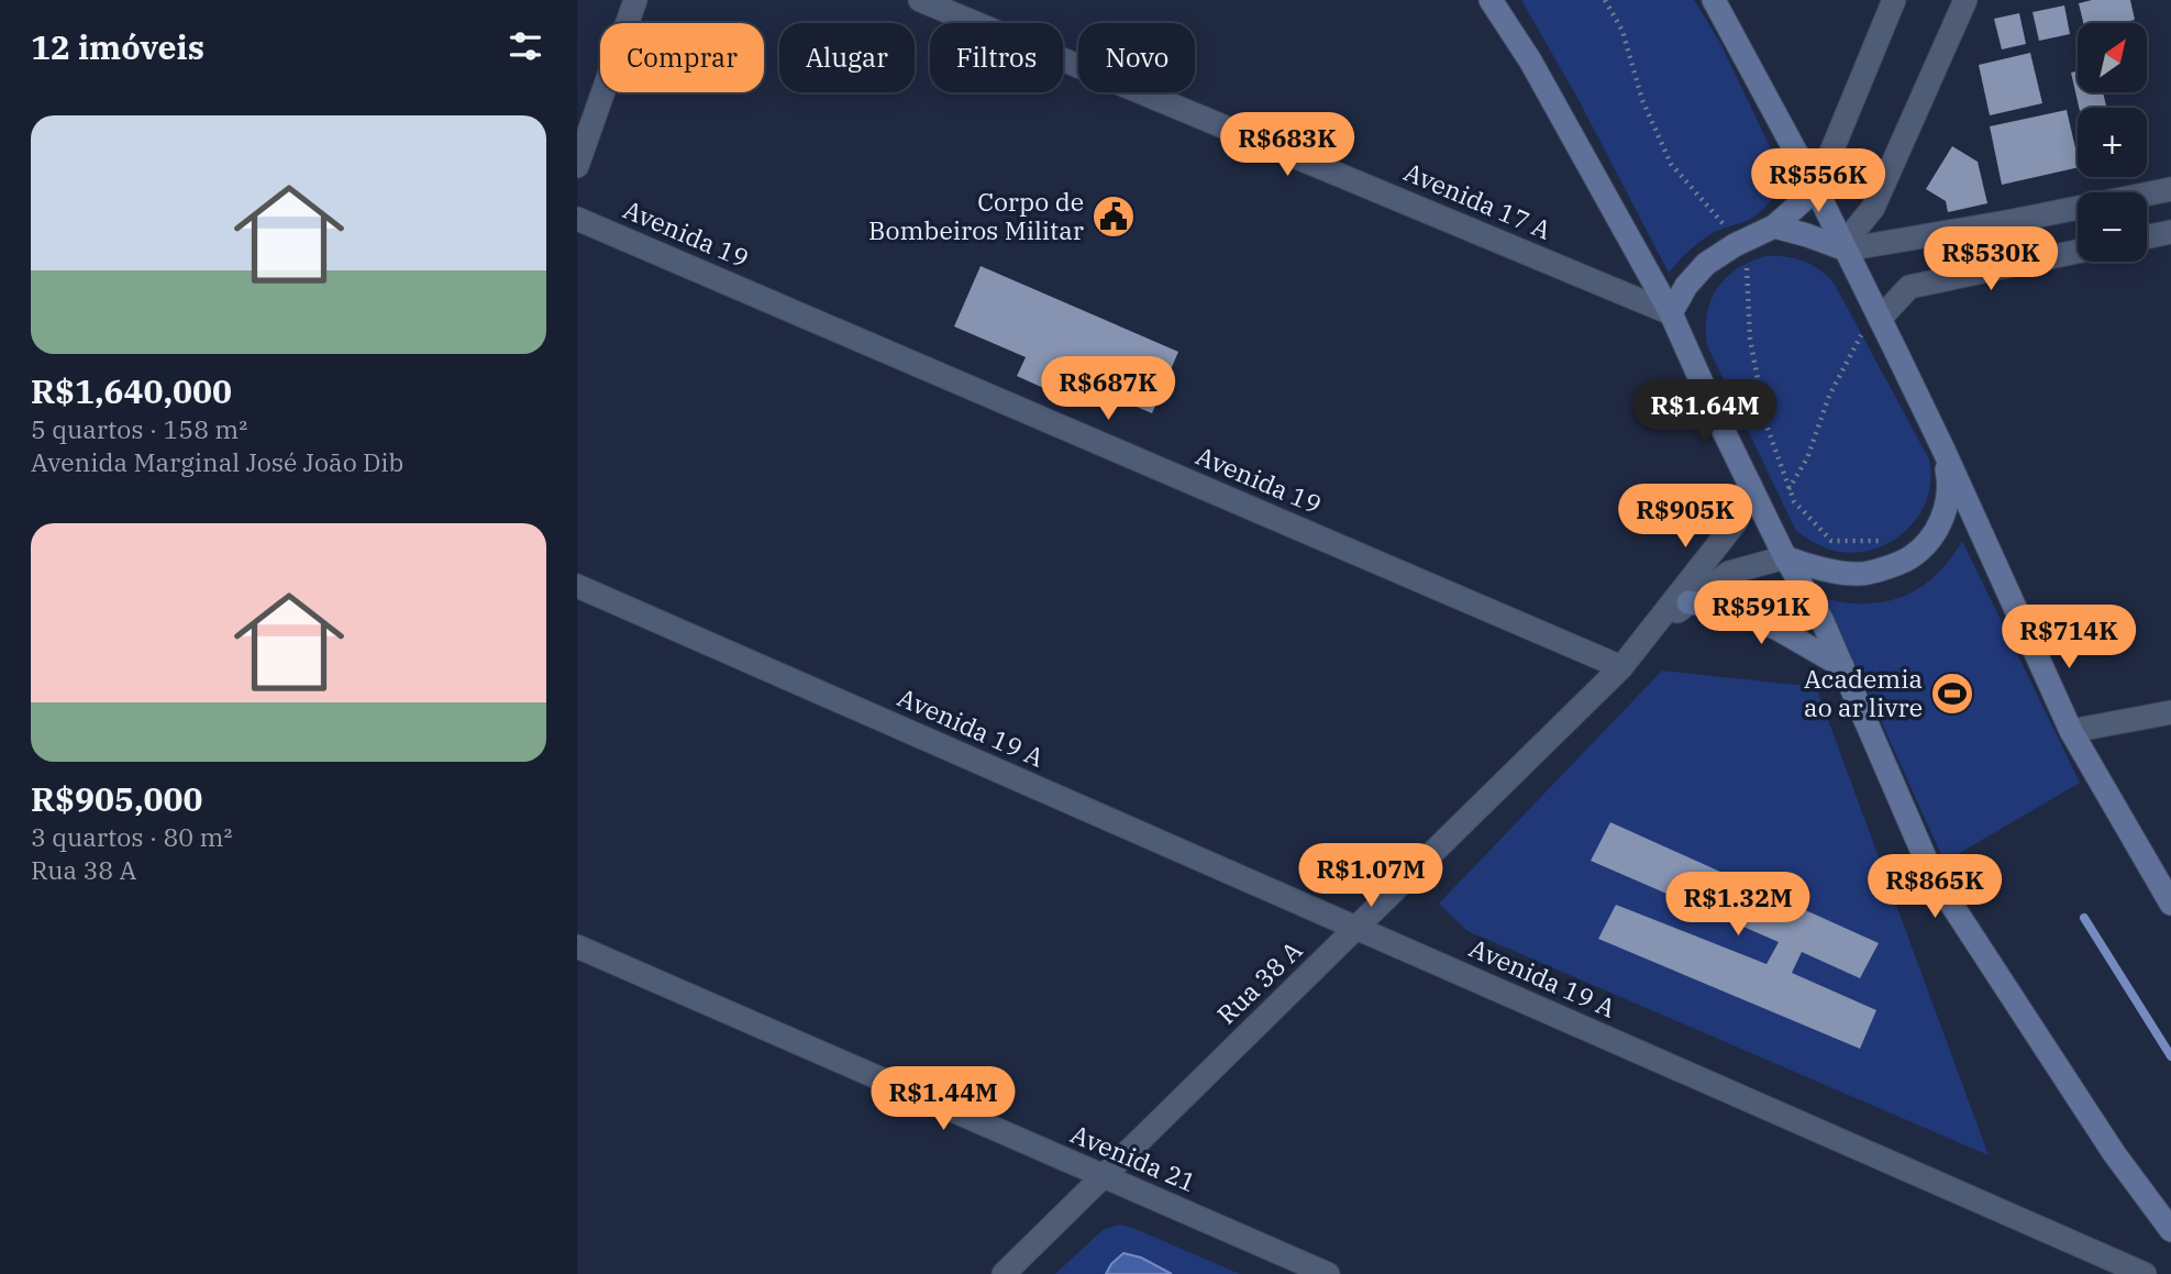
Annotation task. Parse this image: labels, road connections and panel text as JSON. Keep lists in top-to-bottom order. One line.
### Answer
{"streets":{"street":["Avenida 17 A","Avenida 19","Avenida 19 A","Rua 38 A","Avenida 21"]},"crossings":[["Avenida 19","Rua 38 A"],["Avenida 19 A","Rua 38 A"],["Rua 38 A","Avenida 21"]],"places":{"public building":["Corpo de Bombeiros Militar"],"sports":["Academia ao ar livre"]},"north":"top right","page":{"heading":"12 imóveis","map_buttons":["+","−"],"chip":["Comprar","Alugar","Filtros","Novo"],"list":[{"name":"R$1,640,000","note":"5 quartos · 158 m² · Avenida Marginal José João Dib"},{"name":"R$905,000","note":"3 quartos · 80 m² · Rua 38 A"}],"price":["R$683K","R$556K","R$530K","R$687K","R$1.64M","R$905K","R$591K","R$714K","R$1.07M","R$865K","R$1.32M","R$1.44M"]}}
